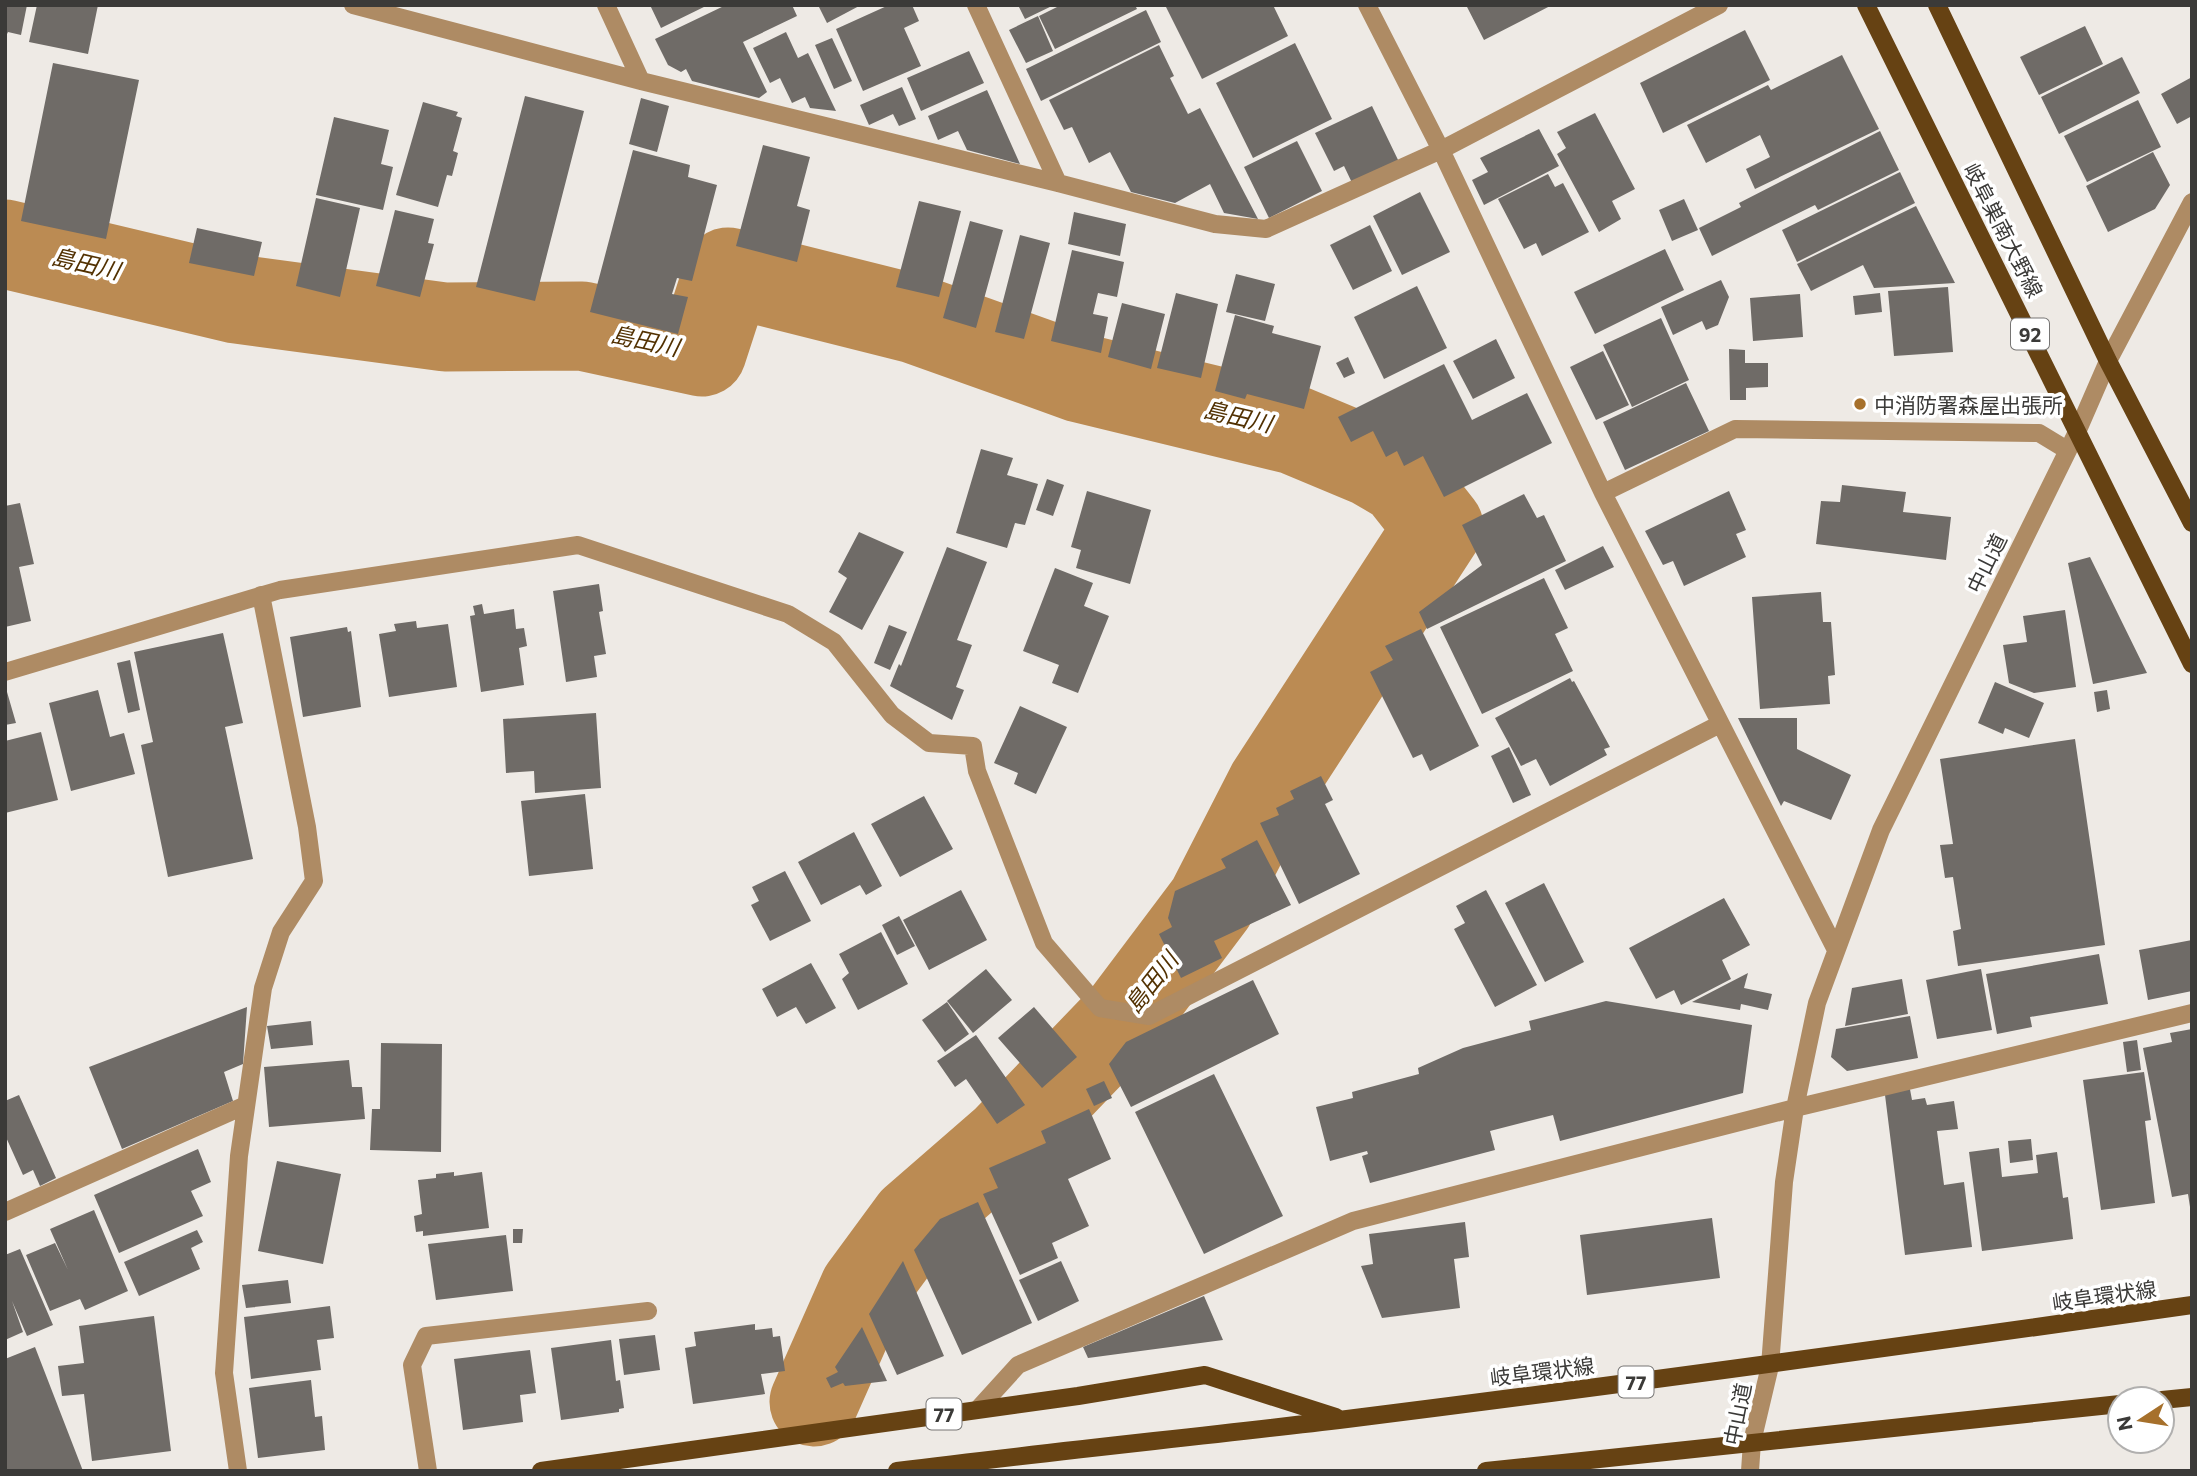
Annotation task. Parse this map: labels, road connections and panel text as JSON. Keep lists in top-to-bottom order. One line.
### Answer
{"streets":{"main road":["岐阜巣南大野線","92","岐阜環状線","77"],"street":["中山道"]},"crossings":[["岐阜巣南大野線","中山道"],["中山道","岐阜環状線"],["岐阜環状線","77"]],"water":["島田川"],"places":["中消防署森屋出張所"],"north":"left"}
